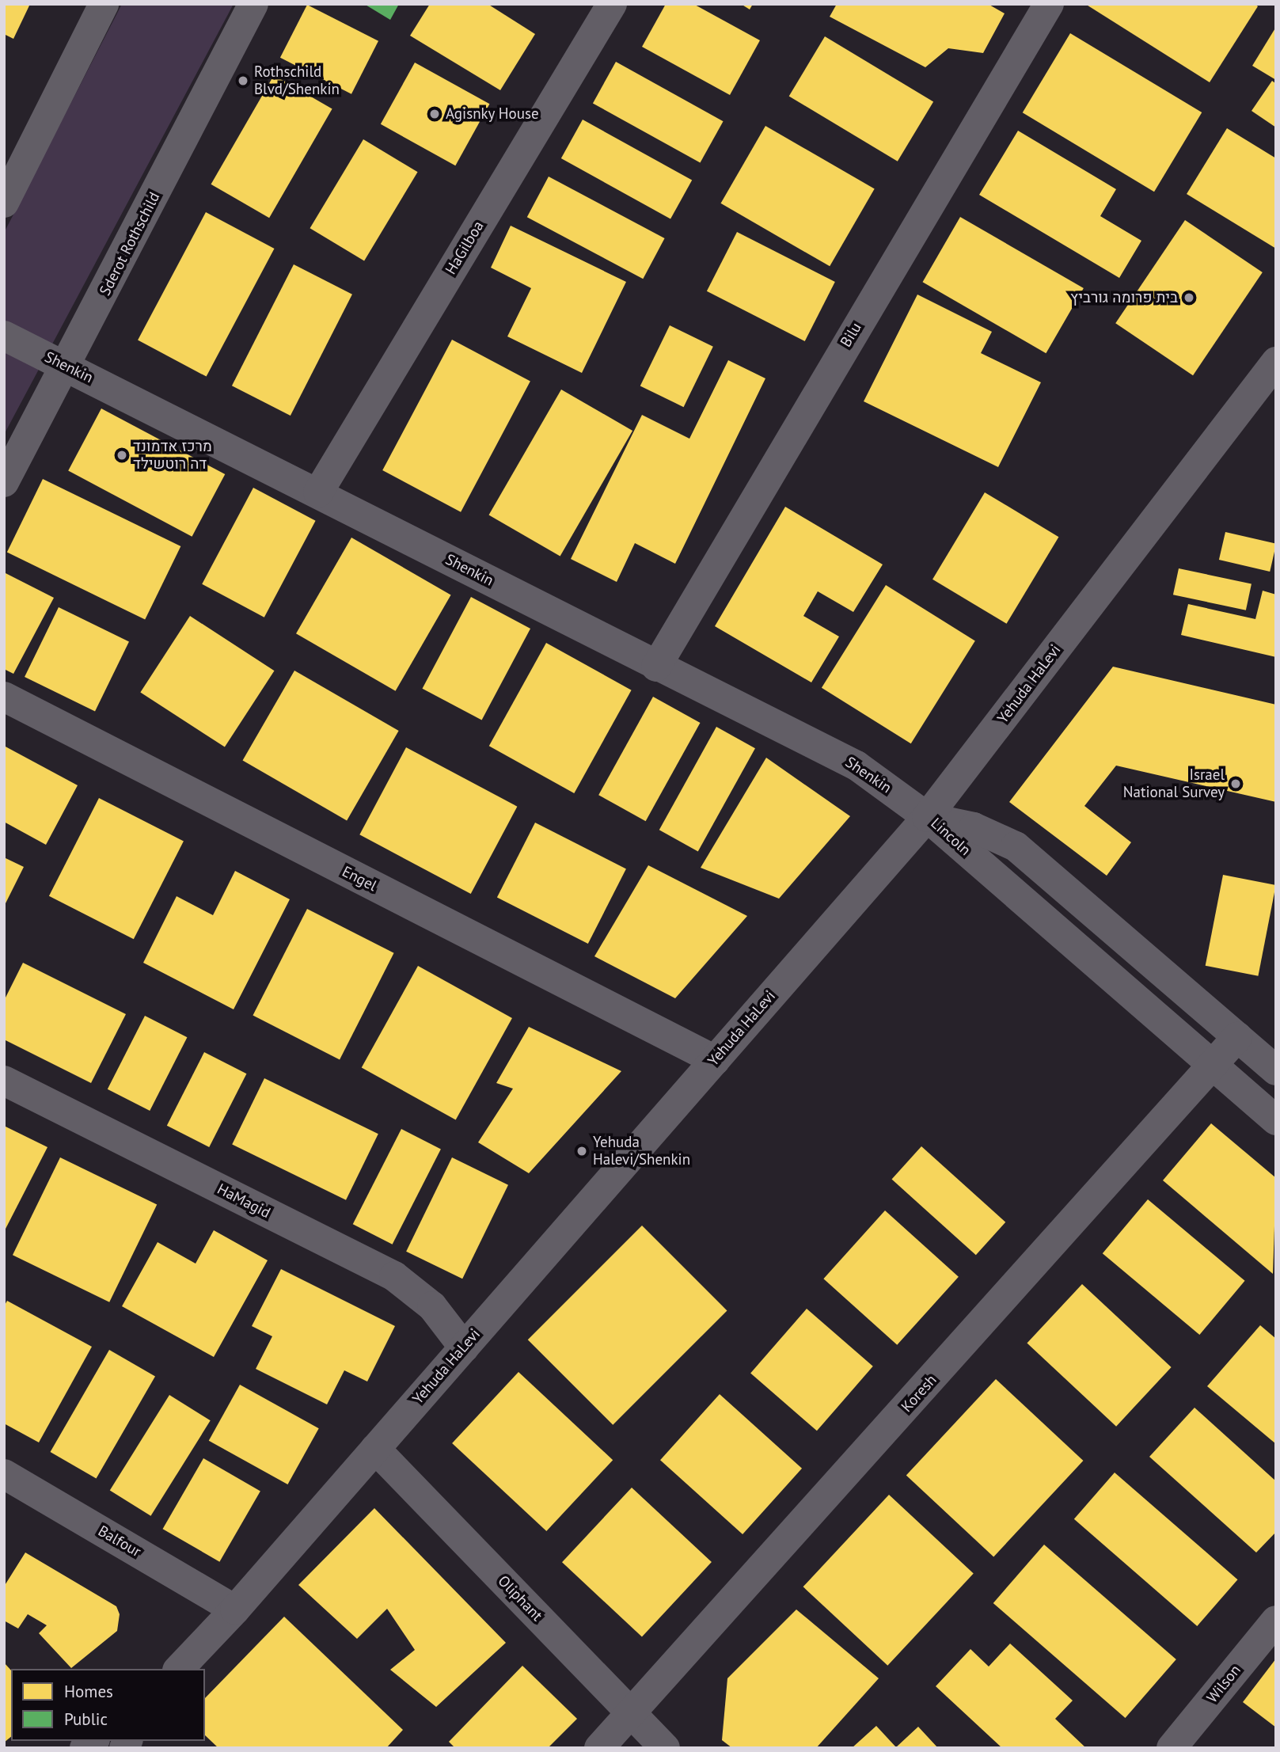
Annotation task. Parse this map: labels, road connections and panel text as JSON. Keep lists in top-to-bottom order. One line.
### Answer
{"streets":{"street":["Sderot Rothschild","HaGilboa","Bilu","Shenkin","Yehuda HaLevi","Lincoln","Engel","HaMagid","Koresh","Balfour","Oliphant","Wilson"]},"crossings":[["Sderot Rothschild","Shenkin"],["HaGilboa","Shenkin"],["Bilu","Shenkin"],["Shenkin","Yehuda HaLevi"],["Shenkin","Lincoln"],["Yehuda HaLevi","Lincoln"],["Yehuda HaLevi","Engel"],["Yehuda HaLevi","HaMagid"],["Yehuda HaLevi","Balfour"],["Yehuda HaLevi","Oliphant"],["Lincoln","Koresh"],["Koresh","Oliphant"]],"places":["Rothschild Blvd/Shenkin","Agisnky House","בית פרומה גורביץ","מרכז אדמונד דה רוטשילד","Israel National Survey","Yehuda Halevi/Shenkin"],"legend":["Homes","Public"]}
